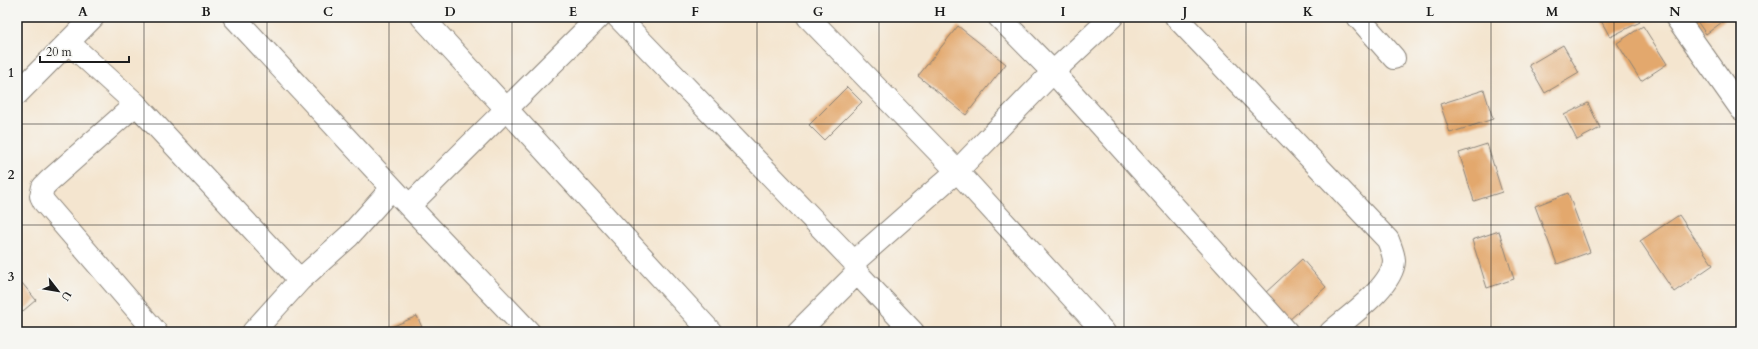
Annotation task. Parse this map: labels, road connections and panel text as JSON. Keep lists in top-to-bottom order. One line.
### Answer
{"scale_bar":"20 m","north":"bottom right","grid":{"columns":["A","B","C","D","E","F","G","H","I","J","K","L","M","N"],"rows":["1","2","3"]}}
